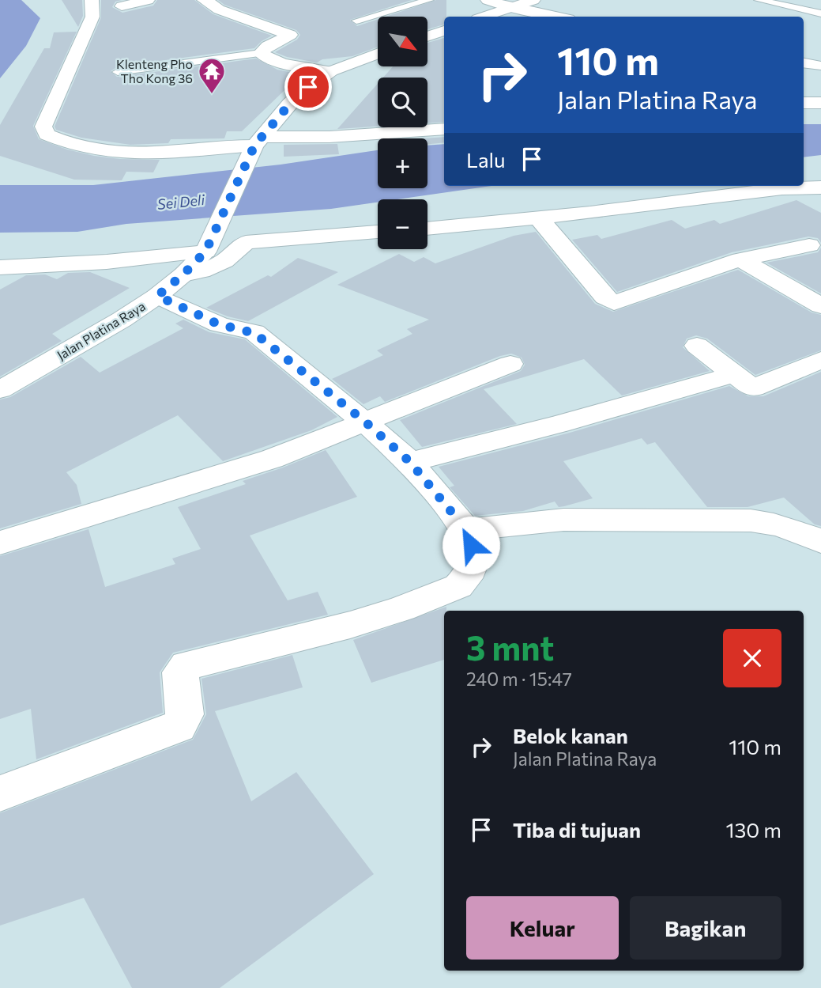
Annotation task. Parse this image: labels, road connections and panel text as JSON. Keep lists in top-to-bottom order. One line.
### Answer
{"streets":{"street":["Jalan Platina Raya"]},"water":["Sei Deli"],"places":{"temple":["Klenteng Pho Tho Kong 36"]},"north":"bottom right","page":{"map_buttons":["+","−"],"turn":["110 m","Jalan Platina Raya"],"then":"Lalu","heading":["3 mnt","240 m · 15:47"],"list":[{"name":"Belok kanan","note":"Jalan Platina Raya","value":"110 m"},{"name":"Tiba di tujuan","value":"130 m"}],"buttons":["Keluar","Bagikan"]}}
